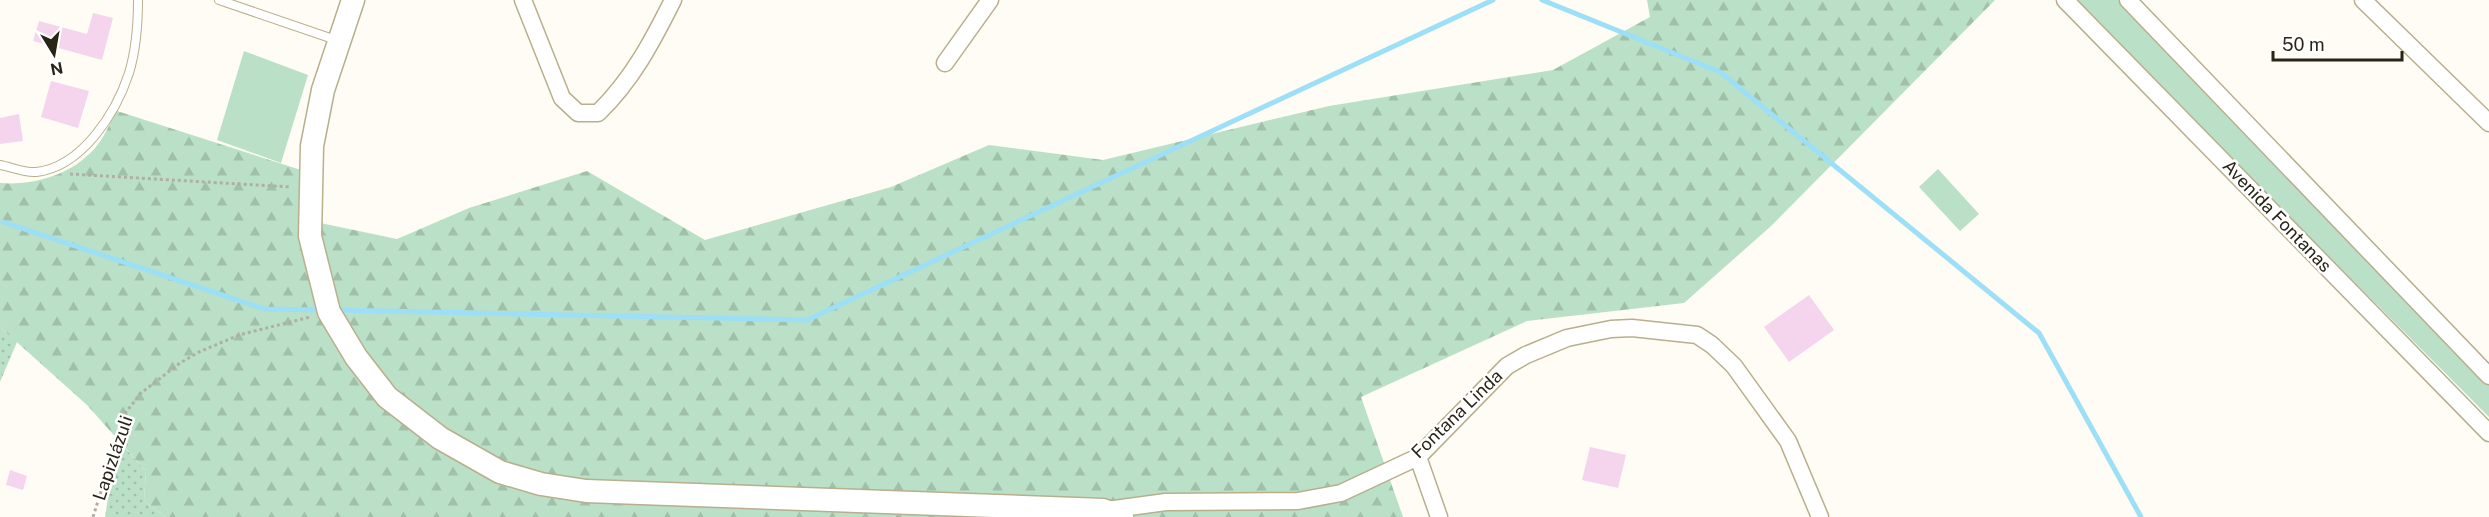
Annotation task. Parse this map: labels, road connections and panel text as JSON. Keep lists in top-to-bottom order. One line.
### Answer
{"streets":{"street":["Avenida Fontanas","Fontana Linda"],"path":["Lapizlázuli"]},"scale_bar":"50 m","north":"bottom"}
